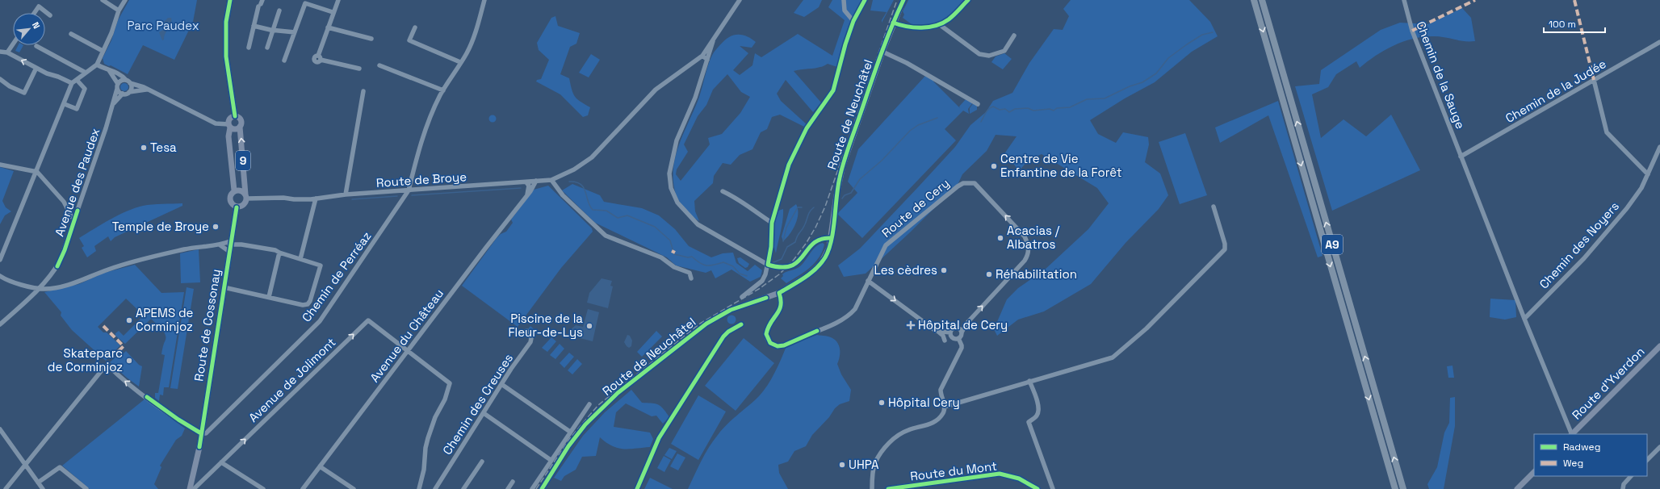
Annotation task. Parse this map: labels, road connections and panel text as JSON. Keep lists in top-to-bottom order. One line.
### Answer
{"streets":{"highway":["A9"],"main road":["Route de Neuchâtel","9","Route de Cossonay","Route d'Yverdon","Route du Mont"],"street":["Chemin de la Sauge","Chemin de la Judée","Route de Broye","Avenue des Paudex","Route de Cery","Chemin des Noyers","Chemin de Perréaz","Avenue du Château","Avenue de Jolimont","Chemin des Creuses"]},"crossings":[["Chemin de la Sauge","Chemin de la Judée"],["Chemin de la Sauge","Chemin des Noyers"],["Route de Neuchâtel","Route de Cery"],["9","Route de Broye"],["9","Route de Cossonay"],["Route de Broye","Chemin de Perréaz"],["Route de Broye","Route de Cossonay"],["Route de Broye","Avenue du Château"],["Chemin de Perréaz","Route de Cossonay"],["Avenue du Château","Avenue de Jolimont"]],"one_way":["Avenue de Jolimont"],"parks":["Parc Paudex"],"places":{"other":["Tesa","Centre de Vie Enfantine de la Forêt","Temple de Broye","Acacias / Albatros","Les cèdres","Réhabilitation","APEMS de Corminjoz","Piscine de la Fleur-de-Lys","Skateparc de Corminjoz","Hôpital Cery","UHPA"],"health":["Hôpital de Cery"]},"legend":["Radweg","Weg"],"scale_bar":"100 m","north":"top right"}
